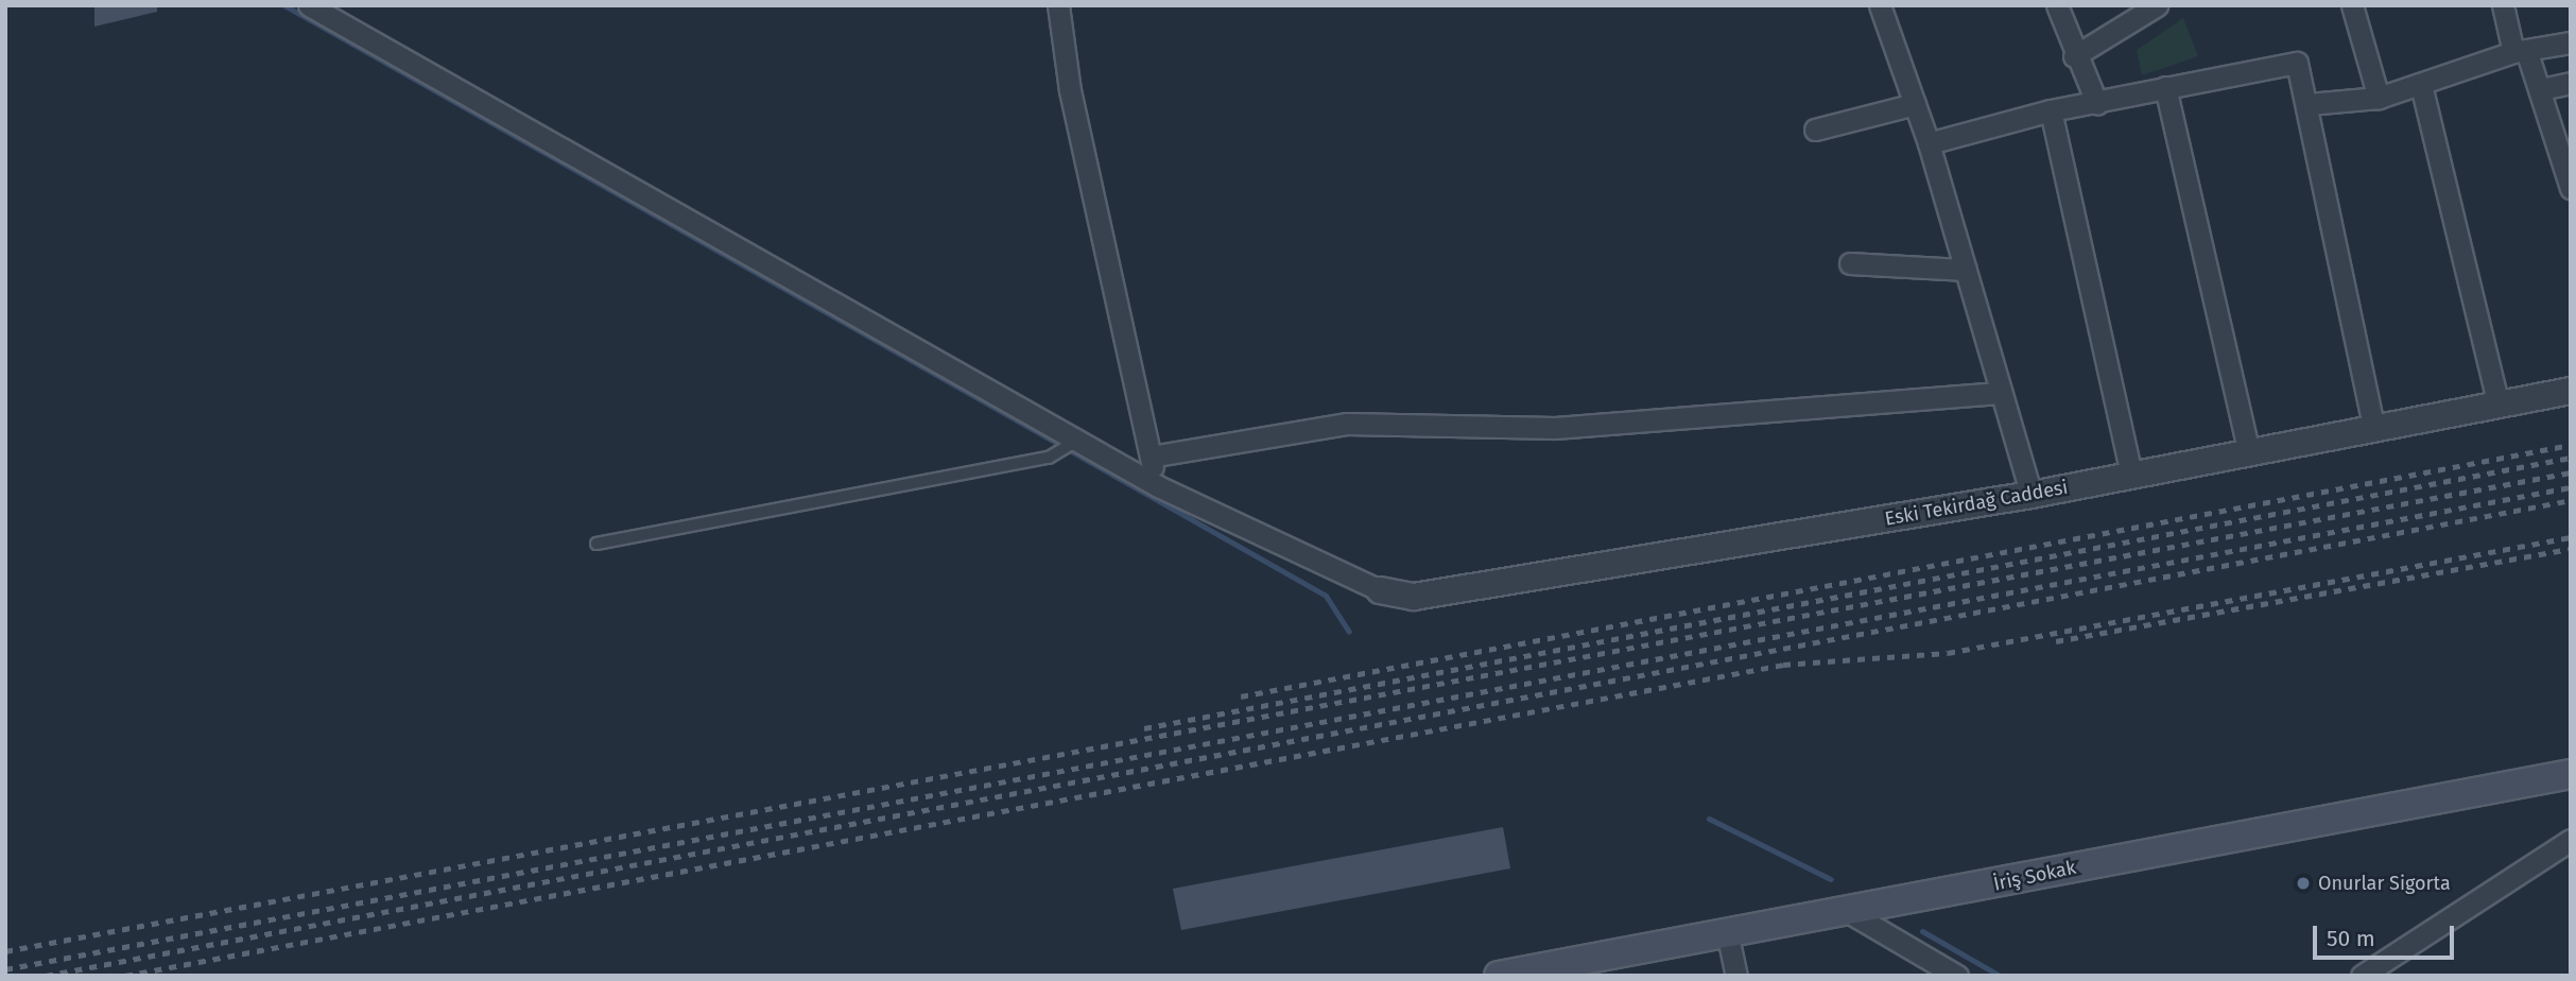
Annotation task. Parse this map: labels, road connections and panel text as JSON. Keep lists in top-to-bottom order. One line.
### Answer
{"streets":{"main road":["İriş Sokak"],"street":["Eski Tekirdağ Caddesi"]},"places":["Onurlar Sigorta"],"scale_bar":"50 m"}
